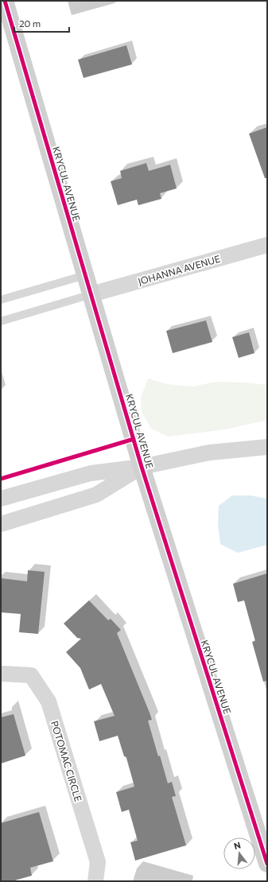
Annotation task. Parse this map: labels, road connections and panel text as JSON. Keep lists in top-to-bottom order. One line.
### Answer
{"streets":{"street":["KRYCUL AVENUE","JOHANNA AVENUE","POTOMAC CIRCLE"]},"crossings":[["KRYCUL AVENUE","JOHANNA AVENUE"]],"scale_bar":"20 m","north":"top"}
